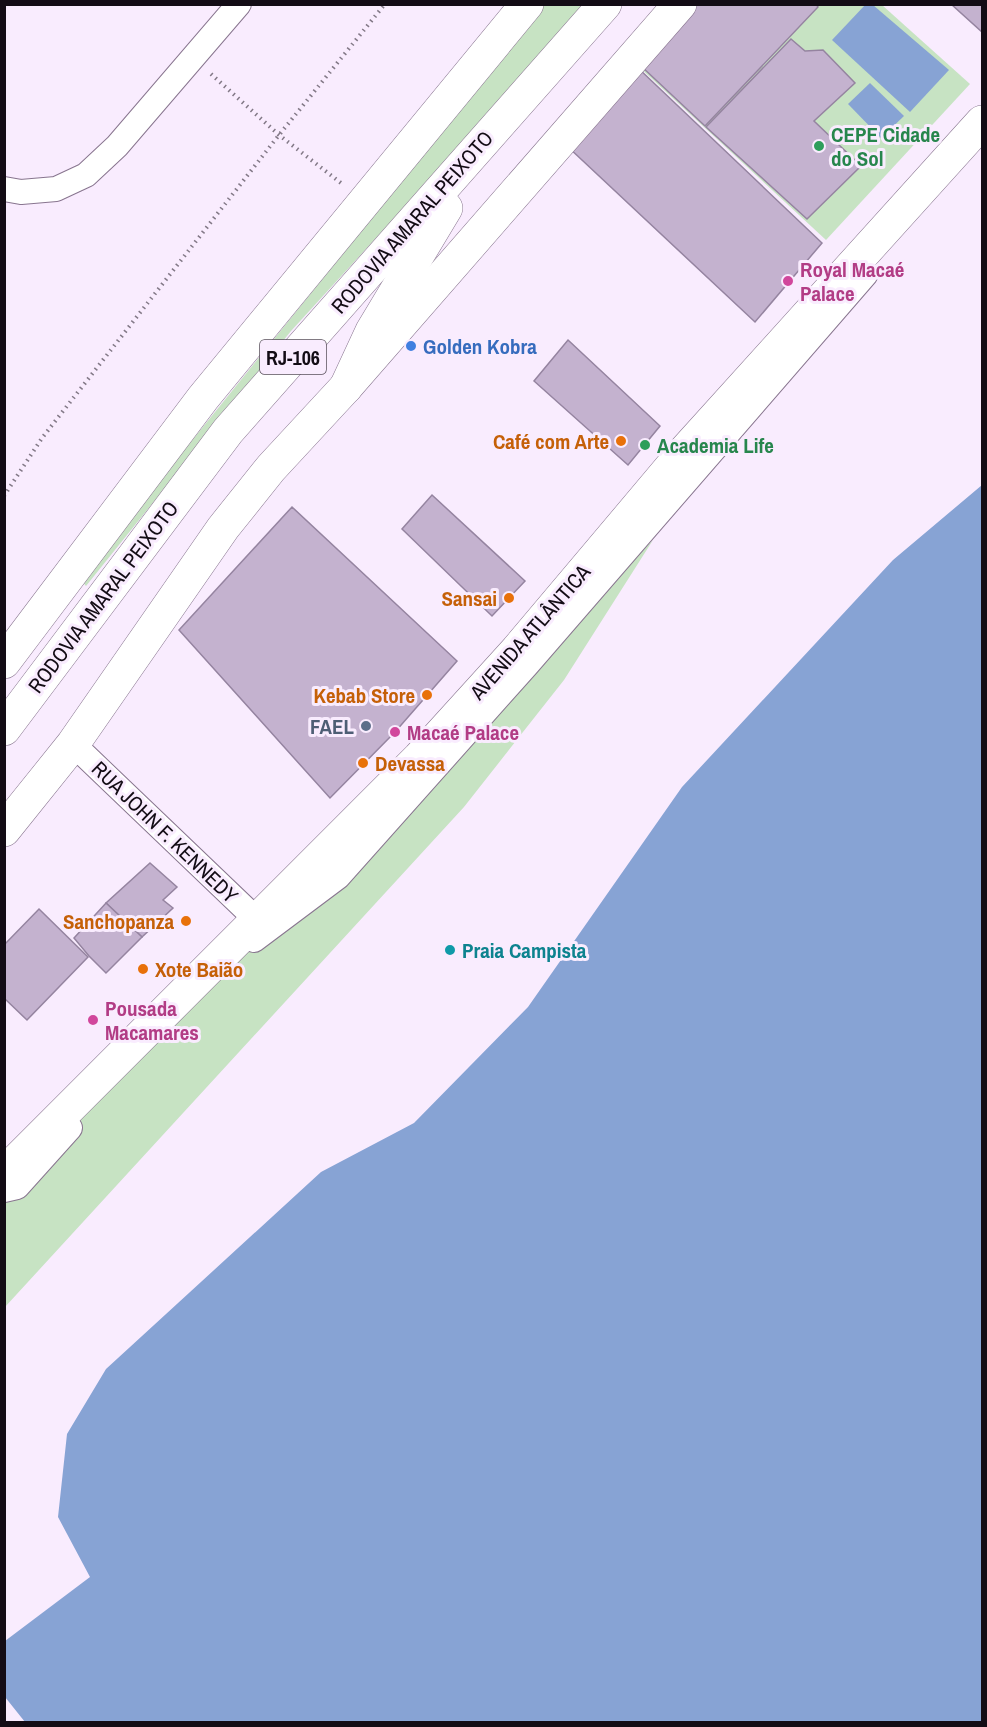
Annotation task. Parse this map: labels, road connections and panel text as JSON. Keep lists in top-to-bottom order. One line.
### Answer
{"streets":{"main road":["RODOVIA AMARAL PEIXOTO","RJ-106","AVENIDA ATLÂNTICA"],"street":["RUA JOHN F. KENNEDY"]},"crossings":[["AVENIDA ATLÂNTICA","RUA JOHN F. KENNEDY"]],"places":["CEPE Cidade do Sol","Royal Macaé Palace","Golden Kobra","Café com Arte","Academia Life","Sansai","Kebab Store","FAEL","Macaé Palace","Devassa","Sanchopanza","Praia Campista","Xote Baião","Pousada Macamares"]}
